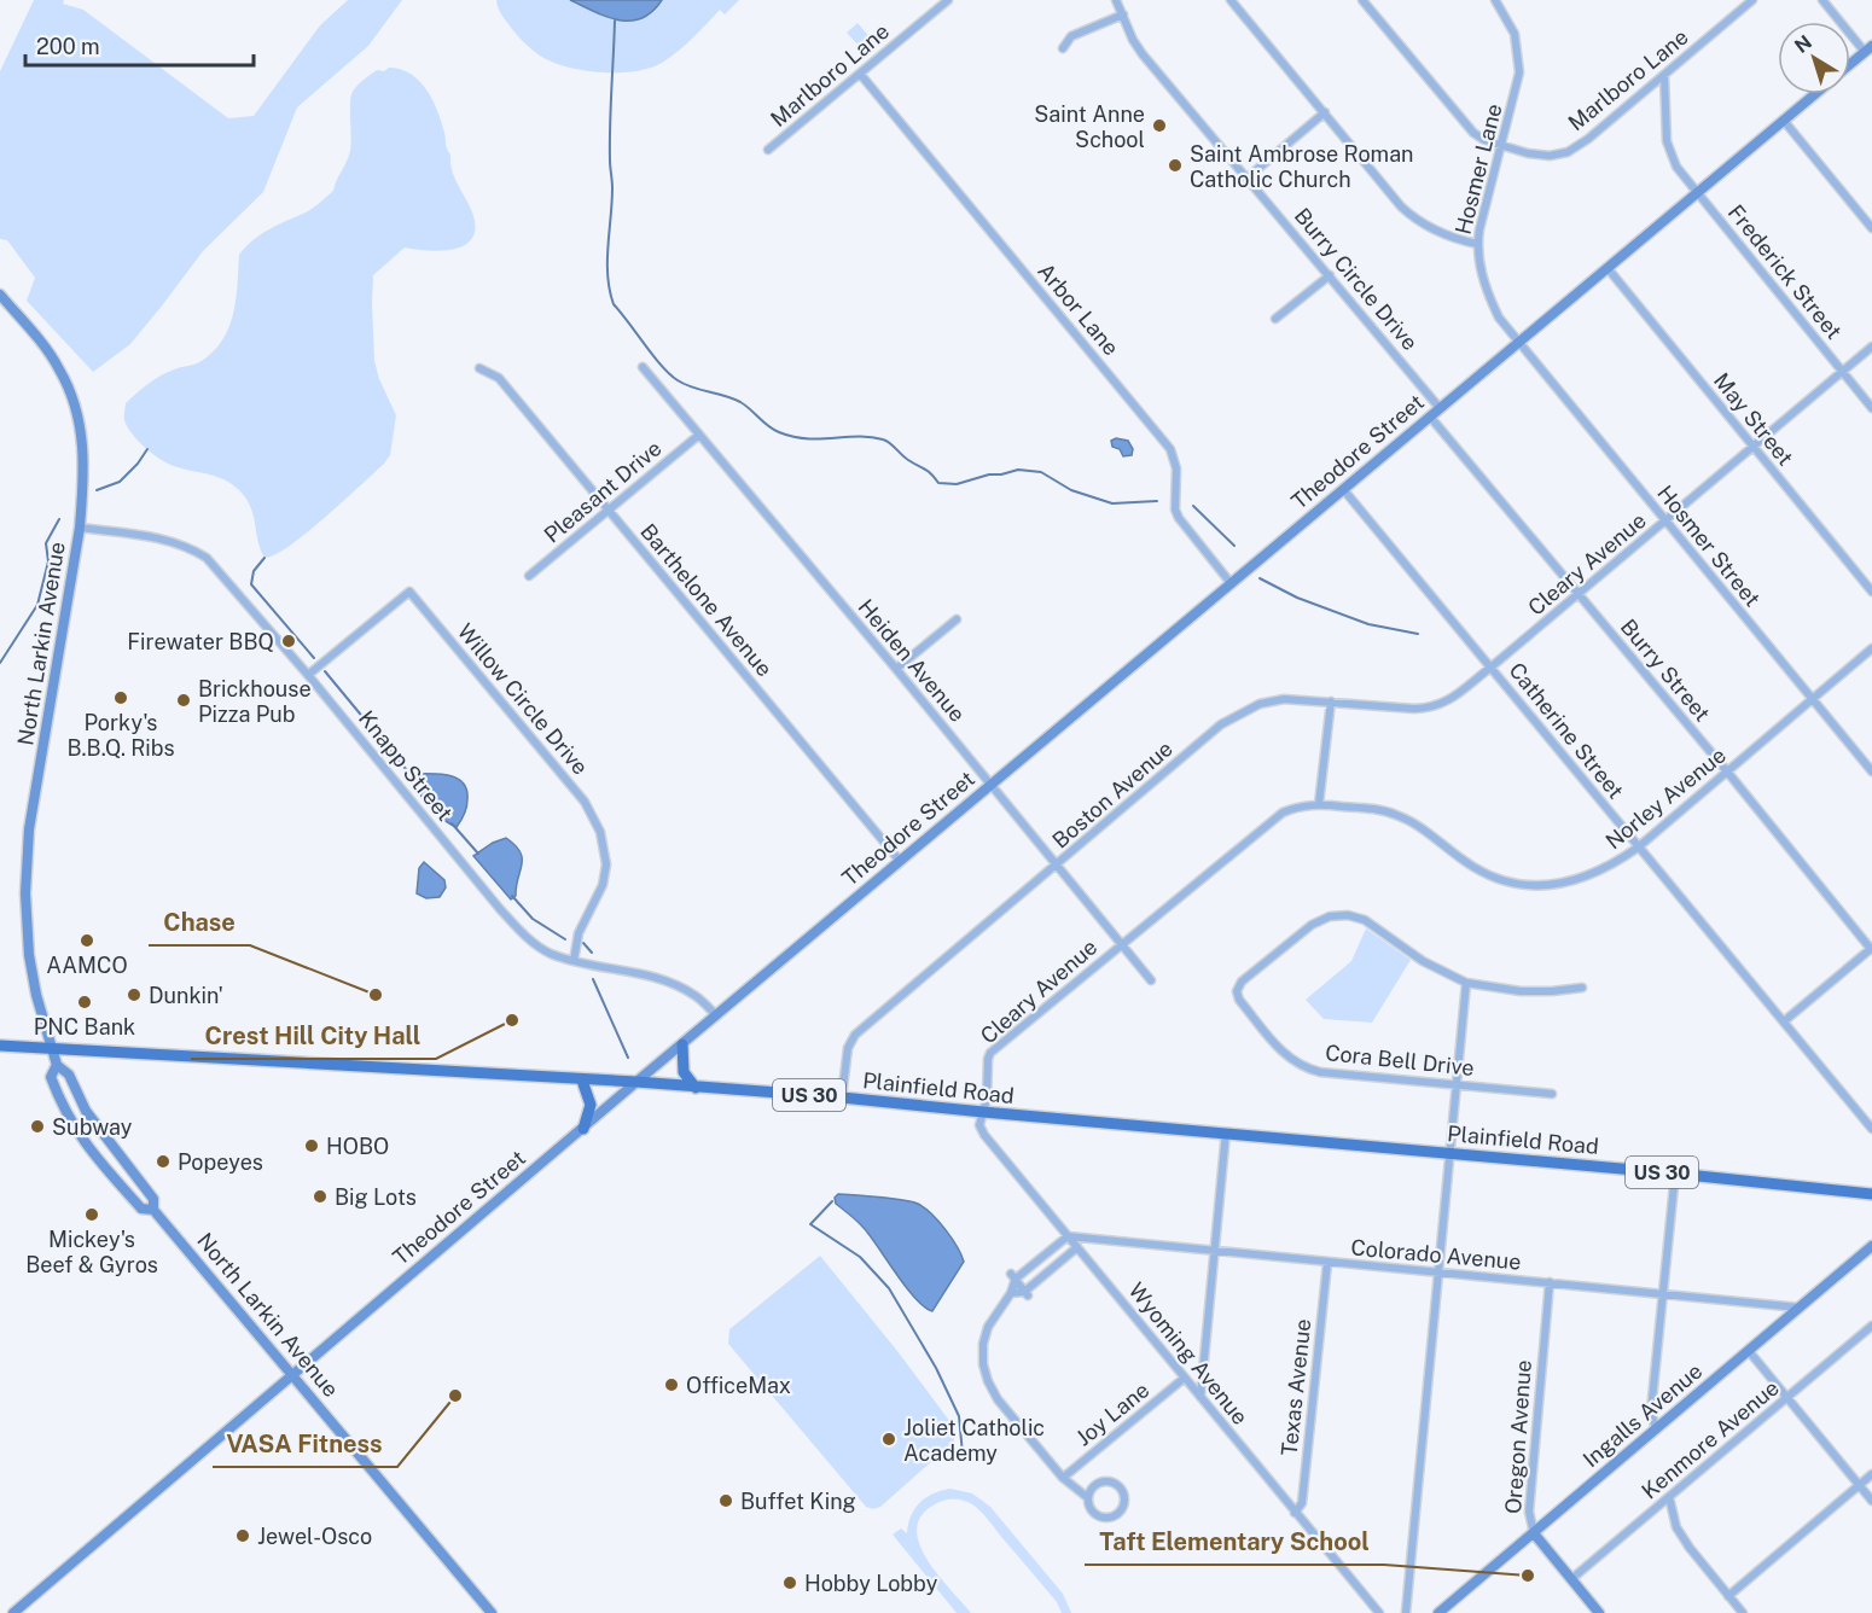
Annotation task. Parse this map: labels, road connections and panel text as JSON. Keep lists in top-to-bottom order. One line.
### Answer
{"streets":{"main road":["Theodore Street","North Larkin Avenue","Plainfield Road","US 30","Ingalls Avenue","Oregon Avenue"],"street":["Marlboro Lane","Hosmer Lane","Frederick Street","Burry Circle Drive","Arbor Lane","May Street","Pleasant Drive","Hosmer Street","Cleary Avenue","Barthelone Avenue","Heiden Avenue","Burry Street","Willow Circle Drive","Catherine Street","Knapp Street","Boston Avenue","Norley Avenue","Cora Bell Drive","Colorado Avenue","Wyoming Avenue","Texas Avenue","Joy Lane","Kenmore Avenue"]},"crossings":[["Marlboro Lane","Hosmer Lane"],["Marlboro Lane","Frederick Street"],["Marlboro Lane","Arbor Lane"],["Hosmer Lane","Theodore Street"],["Hosmer Lane","Hosmer Street"],["Frederick Street","Theodore Street"],["Frederick Street","Cleary Avenue"],["Burry Circle Drive","Theodore Street"],["Arbor Lane","Theodore Street"],["May Street","Theodore Street"],["May Street","Cleary Avenue"],["Theodore Street","Hosmer Street"],["Theodore Street","Barthelone Avenue"],["Theodore Street","North Larkin Avenue"],["Theodore Street","Heiden Avenue"],["Theodore Street","Burry Street"],["Theodore Street","Catherine Street"],["Theodore Street","Knapp Street"],["Theodore Street","Plainfield Road"],["Pleasant Drive","Barthelone Avenue"],["Pleasant Drive","Heiden Avenue"],["Hosmer Street","Cleary Avenue"],["Hosmer Street","Norley Avenue"],["Cleary Avenue","Heiden Avenue"],["Cleary Avenue","Burry Street"],["Cleary Avenue","Catherine Street"],["Cleary Avenue","Boston Avenue"],["Cleary Avenue","Norley Avenue"],["Cleary Avenue","Plainfield Road"],["Cleary Avenue","Wyoming Avenue"],["North Larkin Avenue","Knapp Street"],["North Larkin Avenue","Plainfield Road"],["Heiden Avenue","Boston Avenue"],["Heiden Avenue","Norley Avenue"],["Burry Street","Norley Avenue"],["Willow Circle Drive","Knapp Street"],["Catherine Street","Boston Avenue"],["Catherine Street","Norley Avenue"],["Boston Avenue","Plainfield Road"],["Plainfield Road","Wyoming Avenue"],["Colorado Avenue","Wyoming Avenue"],["Colorado Avenue","Texas Avenue"],["Colorado Avenue","Ingalls Avenue"],["Colorado Avenue","Oregon Avenue"],["Wyoming Avenue","Texas Avenue"],["Wyoming Avenue","Joy Lane"],["Ingalls Avenue","Oregon Avenue"],["Oregon Avenue","Kenmore Avenue"]],"places":["Saint Anne School","Saint Ambrose Roman Catholic Church","Firewater BBQ","Porky's B.B.Q. Ribs","Brickhouse Pizza Pub","AAMCO","Dunkin'","Chase","PNC Bank","Crest Hill City Hall","Subway","HOBO","Popeyes","Big Lots","Mickey's Beef & Gyros","OfficeMax","VASA Fitness","Joliet Catholic Academy","Buffet King","Jewel-Osco","Taft Elementary School","Hobby Lobby"],"scale_bar":"200 m","north":"top left"}
